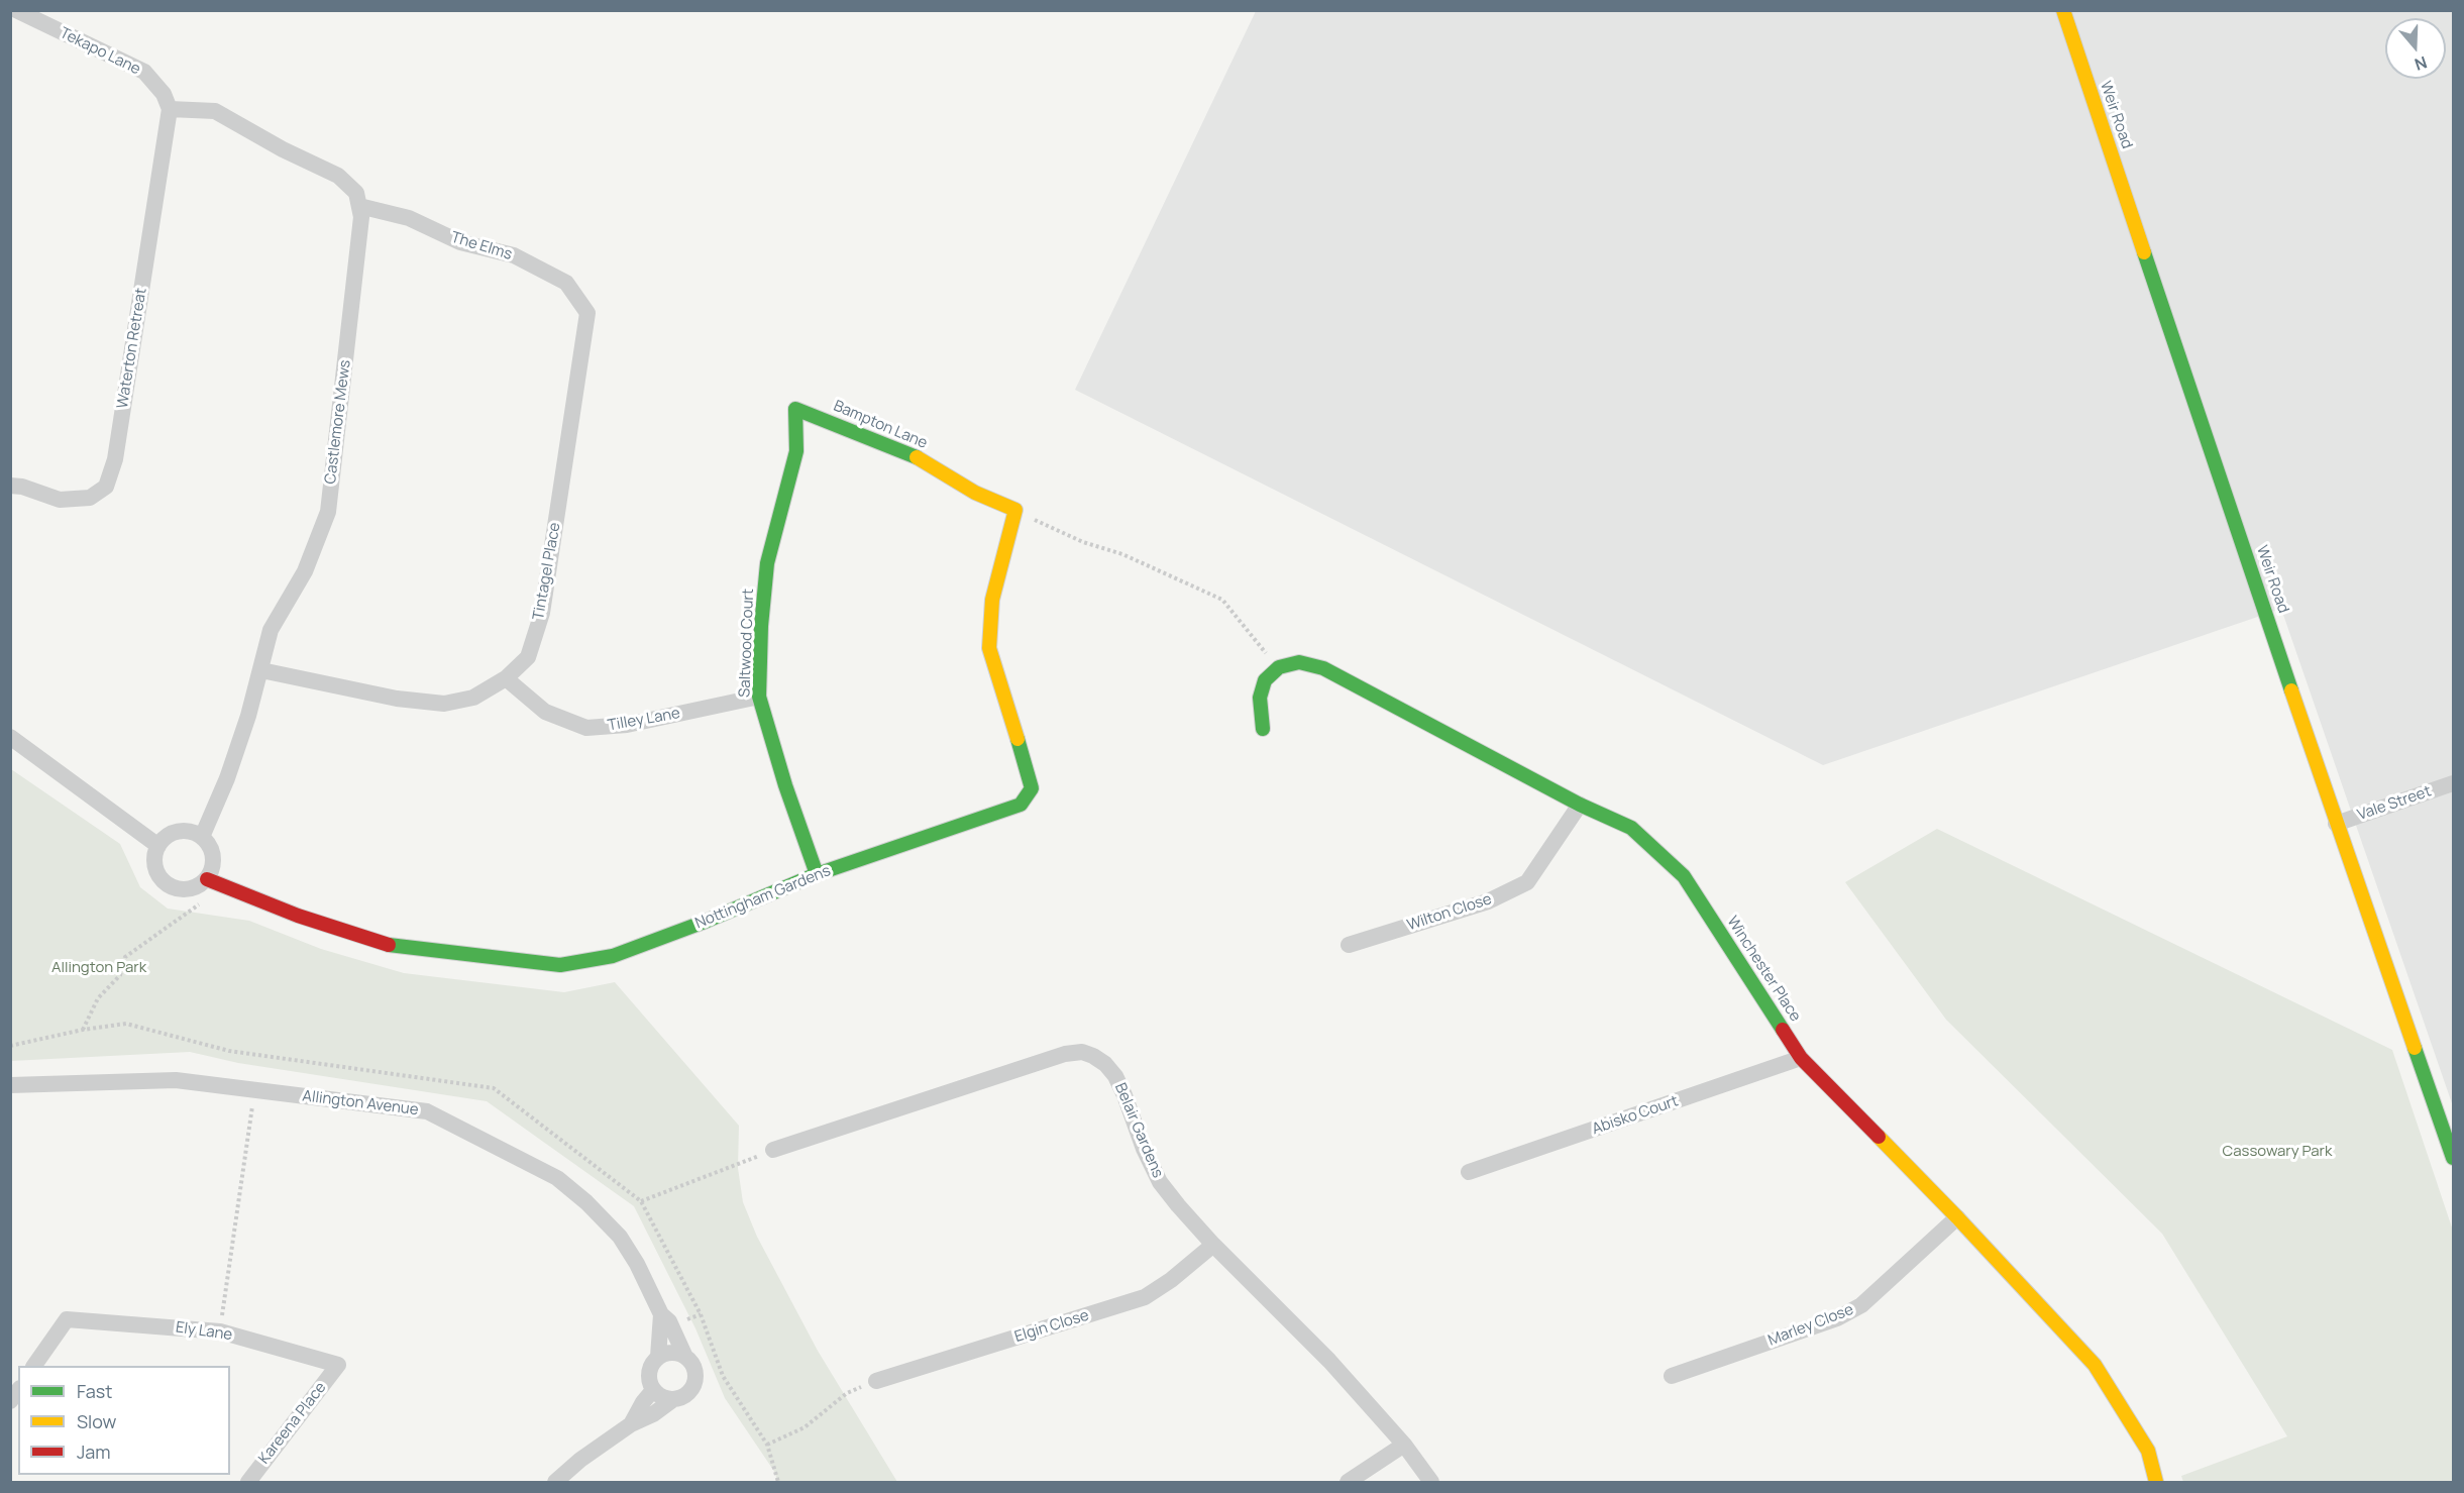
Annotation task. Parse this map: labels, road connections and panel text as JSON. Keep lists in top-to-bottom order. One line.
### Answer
{"streets":{"street":["Tekapo Lane","Weir Road","The Elms","Waterton Retreat","Castlemore Mews","Bampton Lane","Tintagel Place","Saltwood Court","Tilley Lane","Vale Street","Nottingham Gardens","Wilton Close","Winchester Place","Allington Avenue","Abisko Court","Belair Gardens","Marley Close","Elgin Close","Ely Lane","Kareena Place"]},"crossings":[["Tekapo Lane","Waterton Retreat"],["Weir Road","Vale Street"],["The Elms","Castlemore Mews"],["The Elms","Tintagel Place"],["Castlemore Mews","Tintagel Place"],["Castlemore Mews","Nottingham Gardens"],["Bampton Lane","Saltwood Court"],["Bampton Lane","Nottingham Gardens"],["Tintagel Place","Tilley Lane"],["Saltwood Court","Tilley Lane"],["Saltwood Court","Nottingham Gardens"],["Wilton Close","Winchester Place"],["Winchester Place","Abisko Court"],["Winchester Place","Marley Close"],["Belair Gardens","Elgin Close"],["Ely Lane","Kareena Place"]],"parks":["Allington Park","Cassowary Park"],"legend":["Fast","Slow","Jam"],"north":"bottom"}
